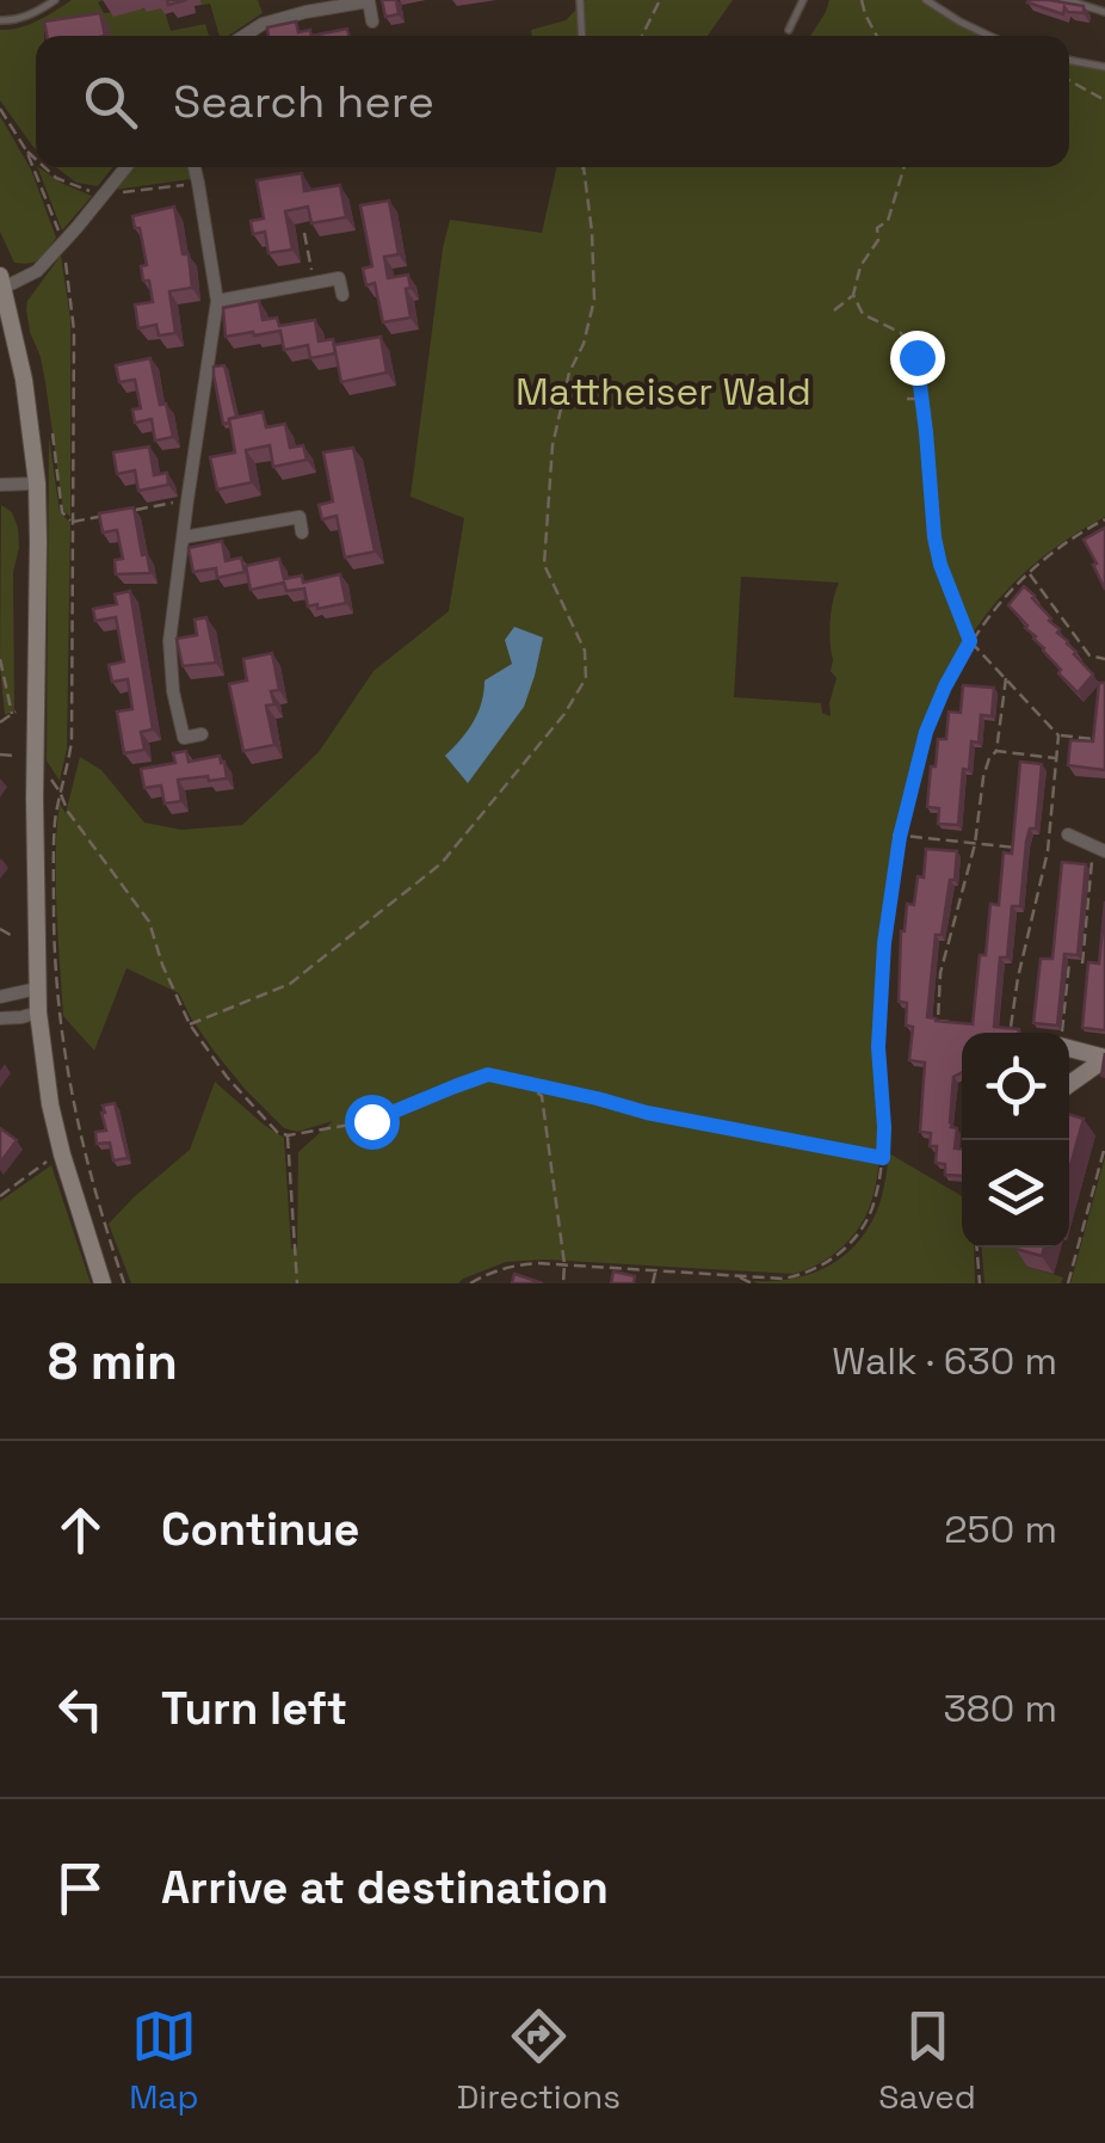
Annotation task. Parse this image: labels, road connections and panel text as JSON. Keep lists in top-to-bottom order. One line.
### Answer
{"parks":["Mattheiser Wald"],"page":{"search":"Search here","heading":["8 min","Walk · 630 m"],"list":[["Continue","250 m"],["Turn left","380 m"],"Arrive at destination"],"nav":["Map","Directions","Saved"]}}
